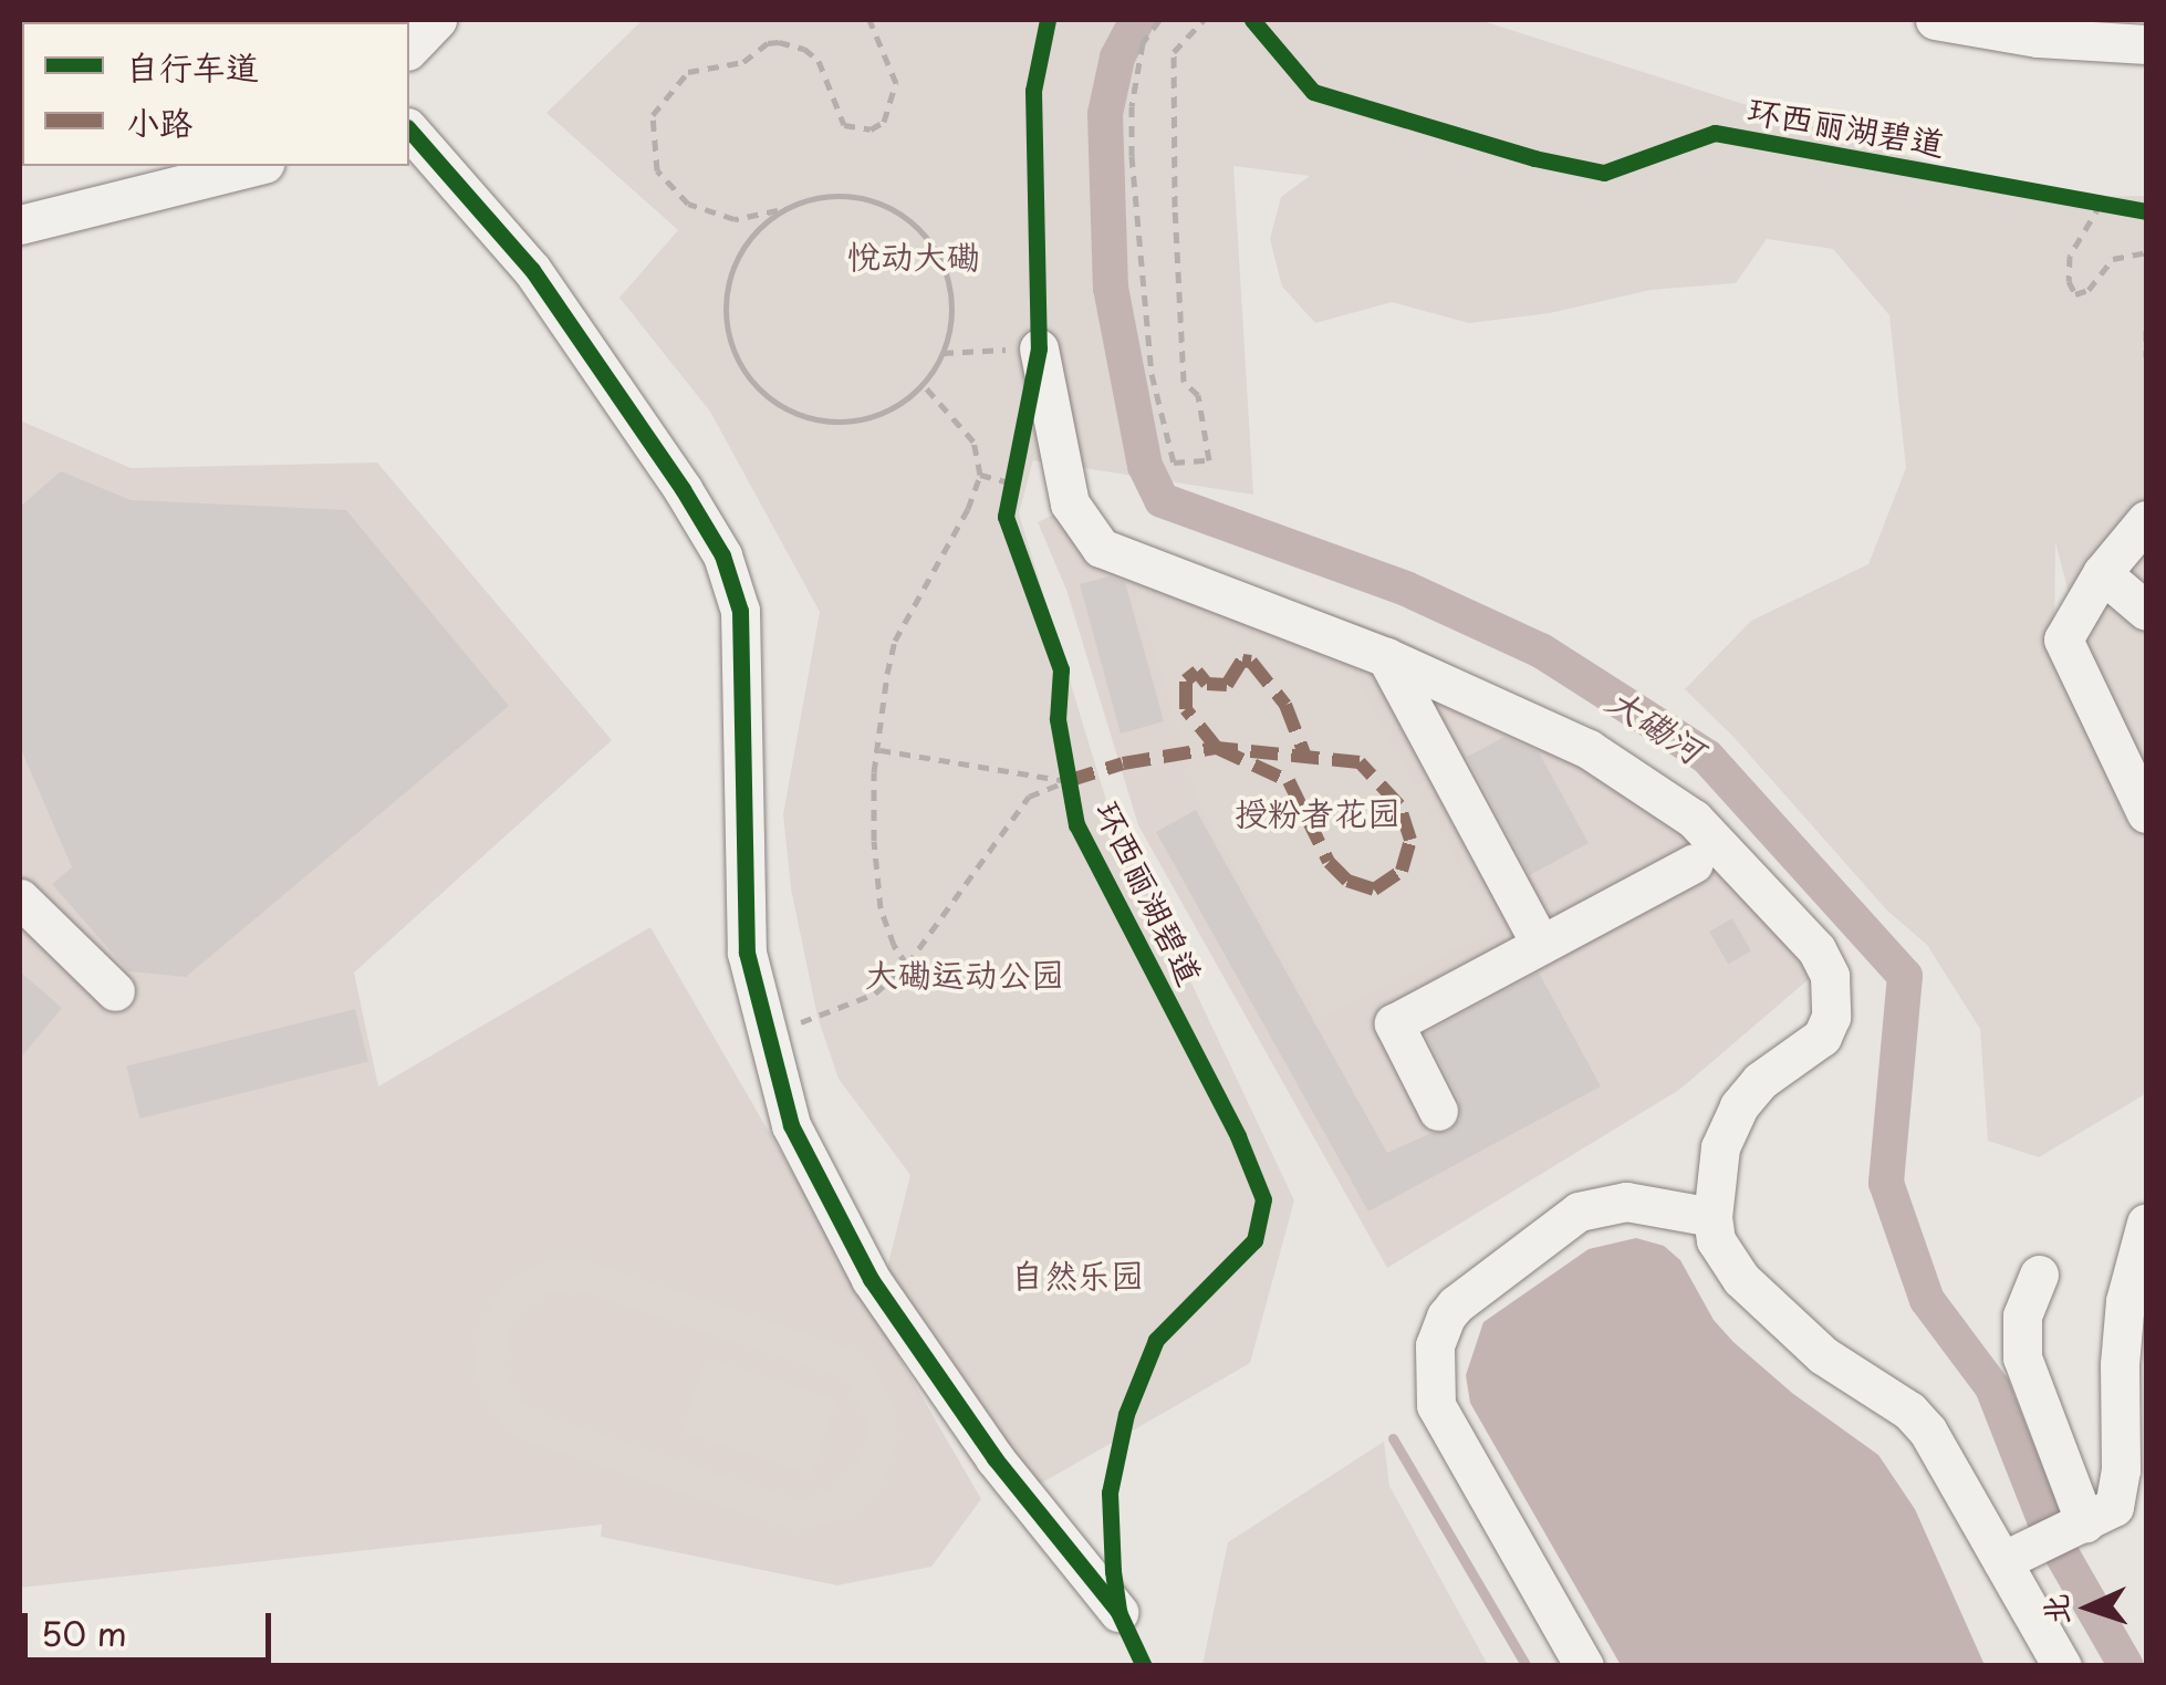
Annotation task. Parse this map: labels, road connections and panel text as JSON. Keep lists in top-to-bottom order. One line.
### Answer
{"streets":{"cycle path":["环西丽湖碧道"]},"water":["大磡河"],"parks":["悦动大磡","授粉者花园","大磡运动公园","自然乐园"],"legend":["自行车道","小路"],"scale_bar":"50 m","north":"left"}
